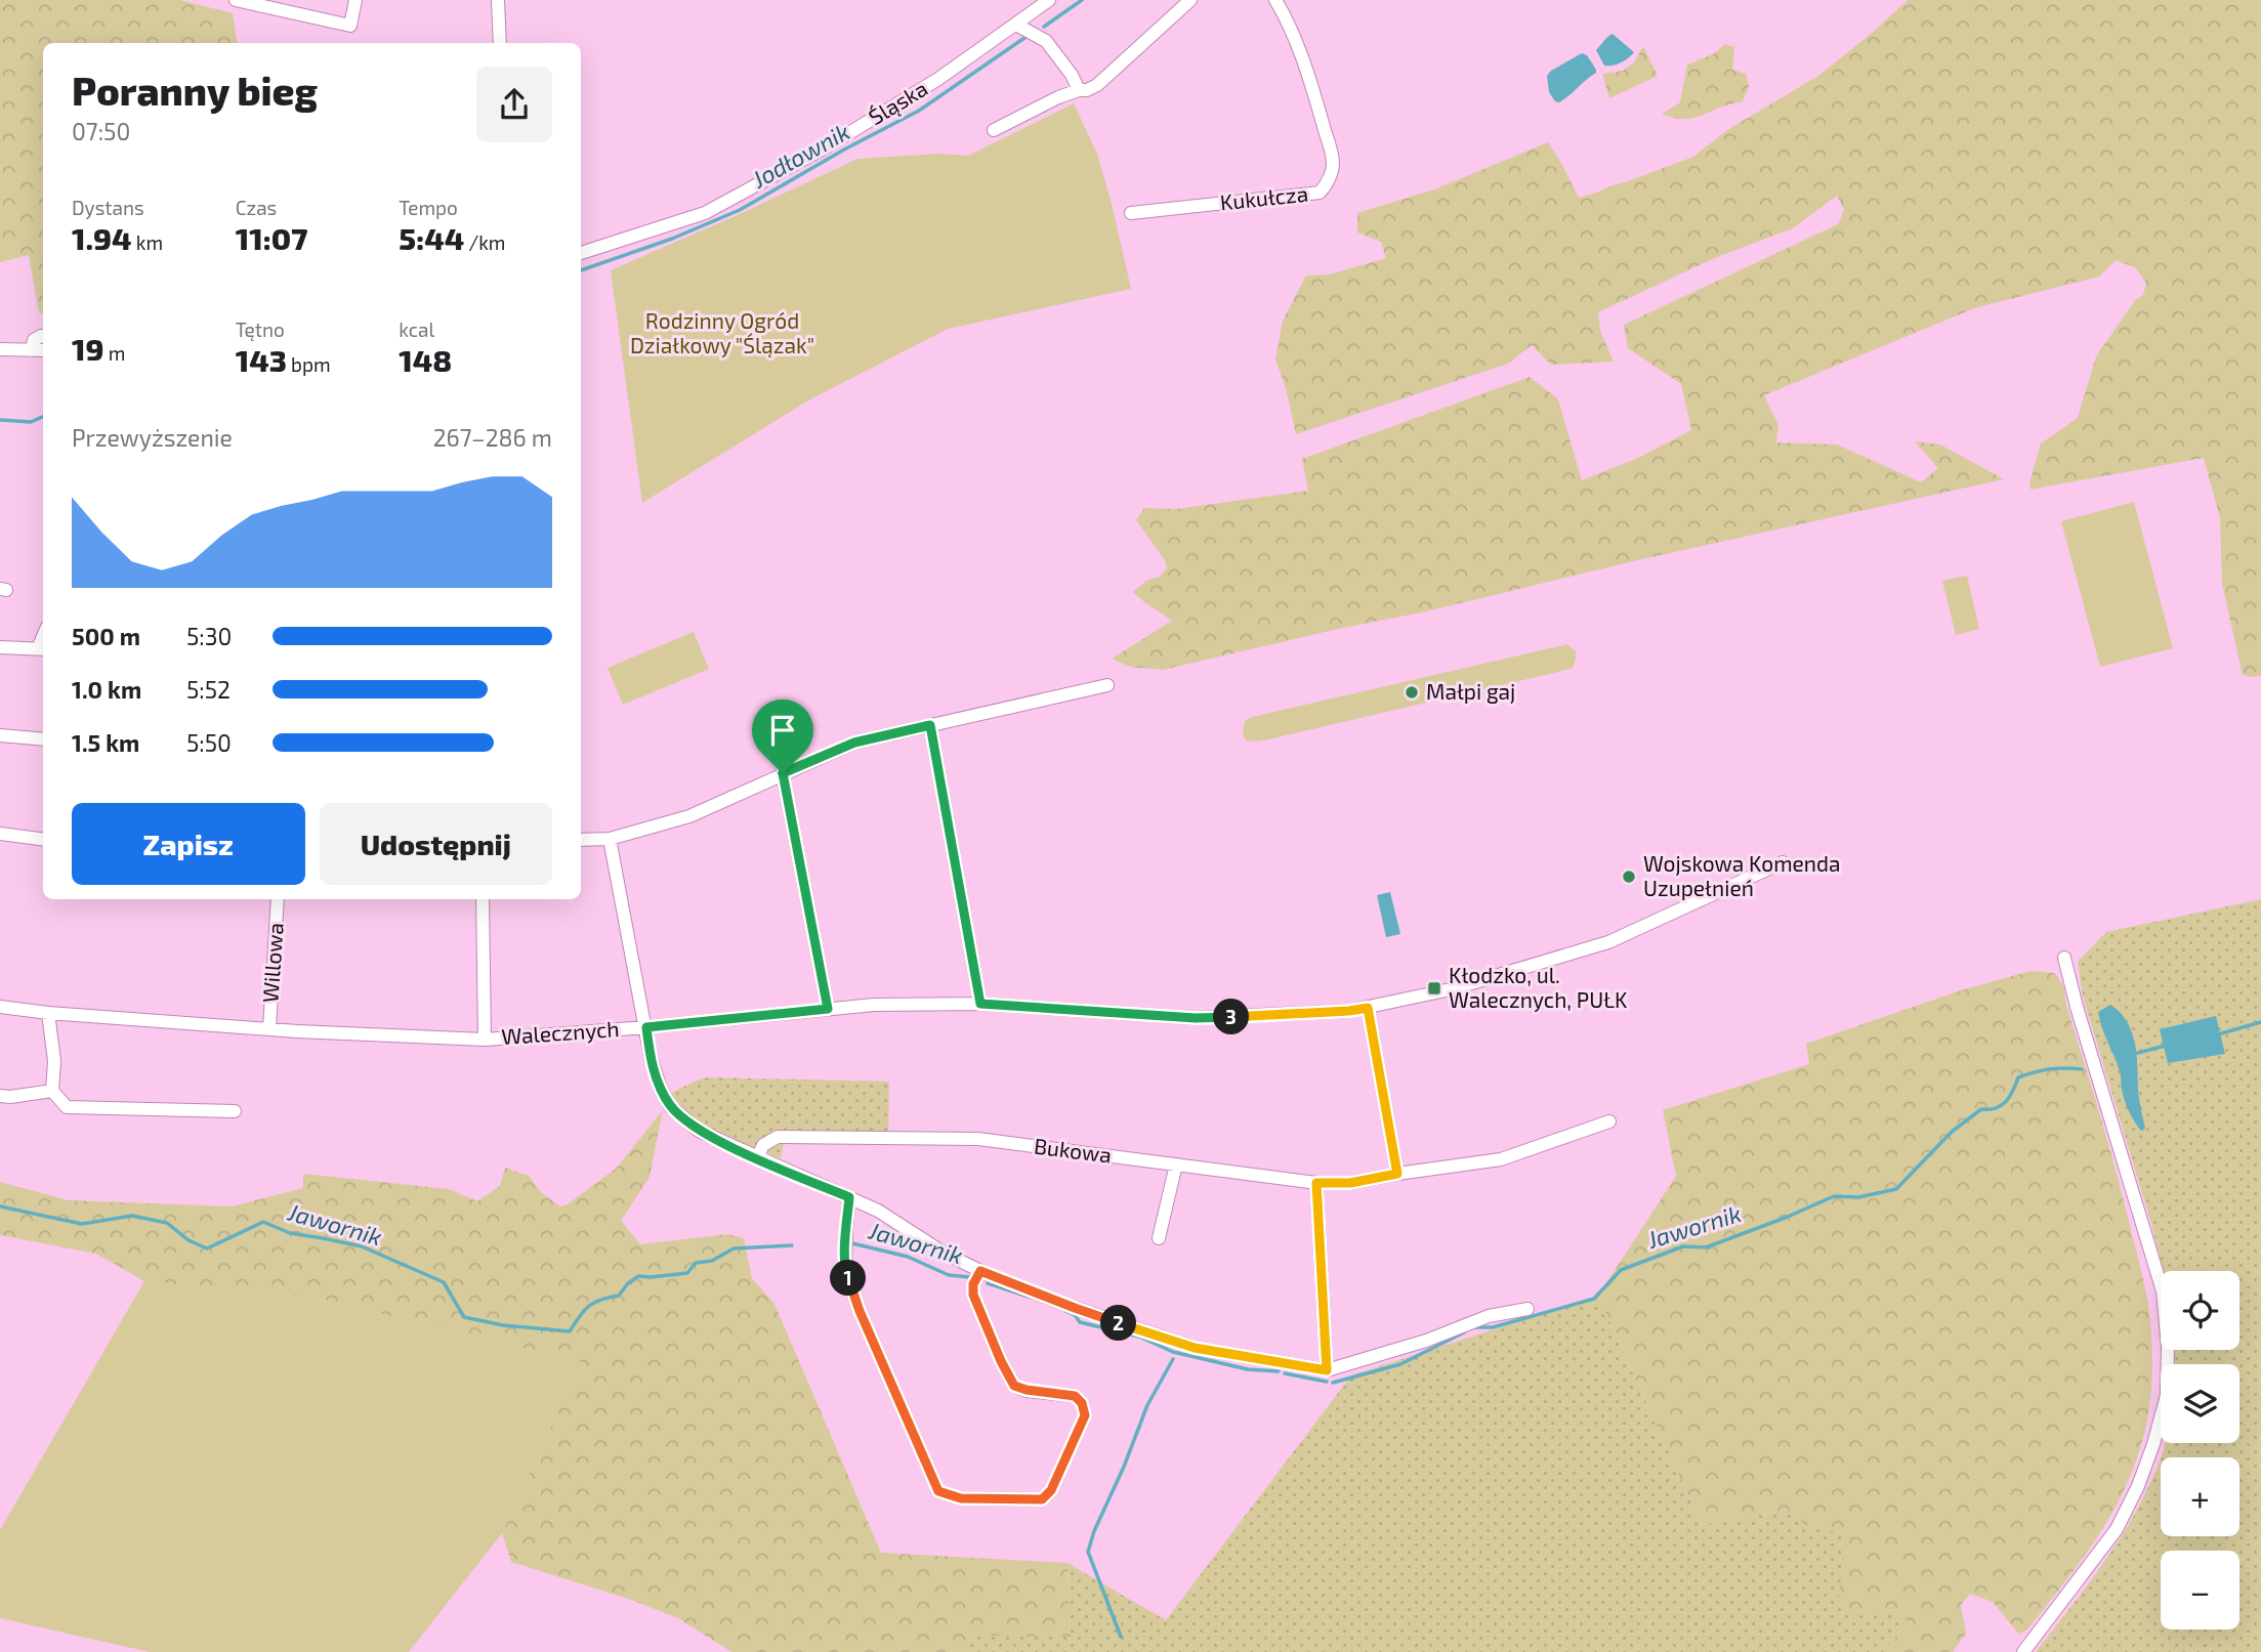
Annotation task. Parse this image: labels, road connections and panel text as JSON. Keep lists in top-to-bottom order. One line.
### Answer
{"streets":{"street":["Śląska","Kukułcza","Willowa","Walecznych","Bukowa"]},"crossings":[["Willowa","Walecznych"]],"water":["Jodłownik","Jawornik"],"parks":["Rodzinny Ogród Działkowy \"Ślązak\""],"places":{"other":["Małpi gaj","Wojskowa Komenda Uzupełnień"],"transit":["Kłodzko, ul. Walecznych, PUŁK"]},"page":{"heading":["Poranny bieg","07:50"],"stats":[["Dystans","1.94 km"],["Czas","11:07"],["Tempo","5:44 /km"],["19 m"],["Tętno","143 bpm"],["kcal","148"]],"chart":["Przewyższenie","267–286 m"],"list":[{"name":"500 m","note":"5:30"},{"name":"1.0 km","note":"5:52"},{"name":"1.5 km","note":"5:50"}],"buttons":["Zapisz","Udostępnij"],"pins":["3","1","2"],"map_buttons":["+","−"]}}
